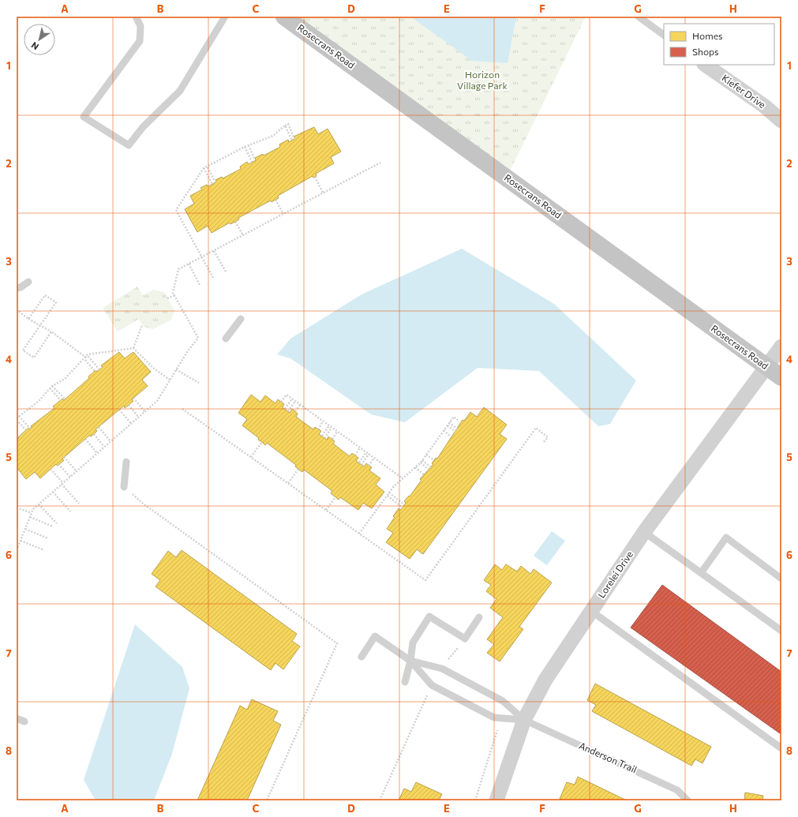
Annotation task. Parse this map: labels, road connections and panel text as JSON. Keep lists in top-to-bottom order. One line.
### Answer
{"streets":{"main road":["Rosecrans Road"],"street":["Kiefer Drive","Lorelei Drive"],"lane":["Anderson Trail"]},"crossings":[["Rosecrans Road","Lorelei Drive"],["Lorelei Drive","Anderson Trail"]],"parks":["Horizon Village Park"],"legend":["Homes","Shops"],"north":"bottom left","grid":{"columns":["A","B","C","D","E","F","G","H"],"rows":["1","2","3","4","5","6","7","8"]}}
